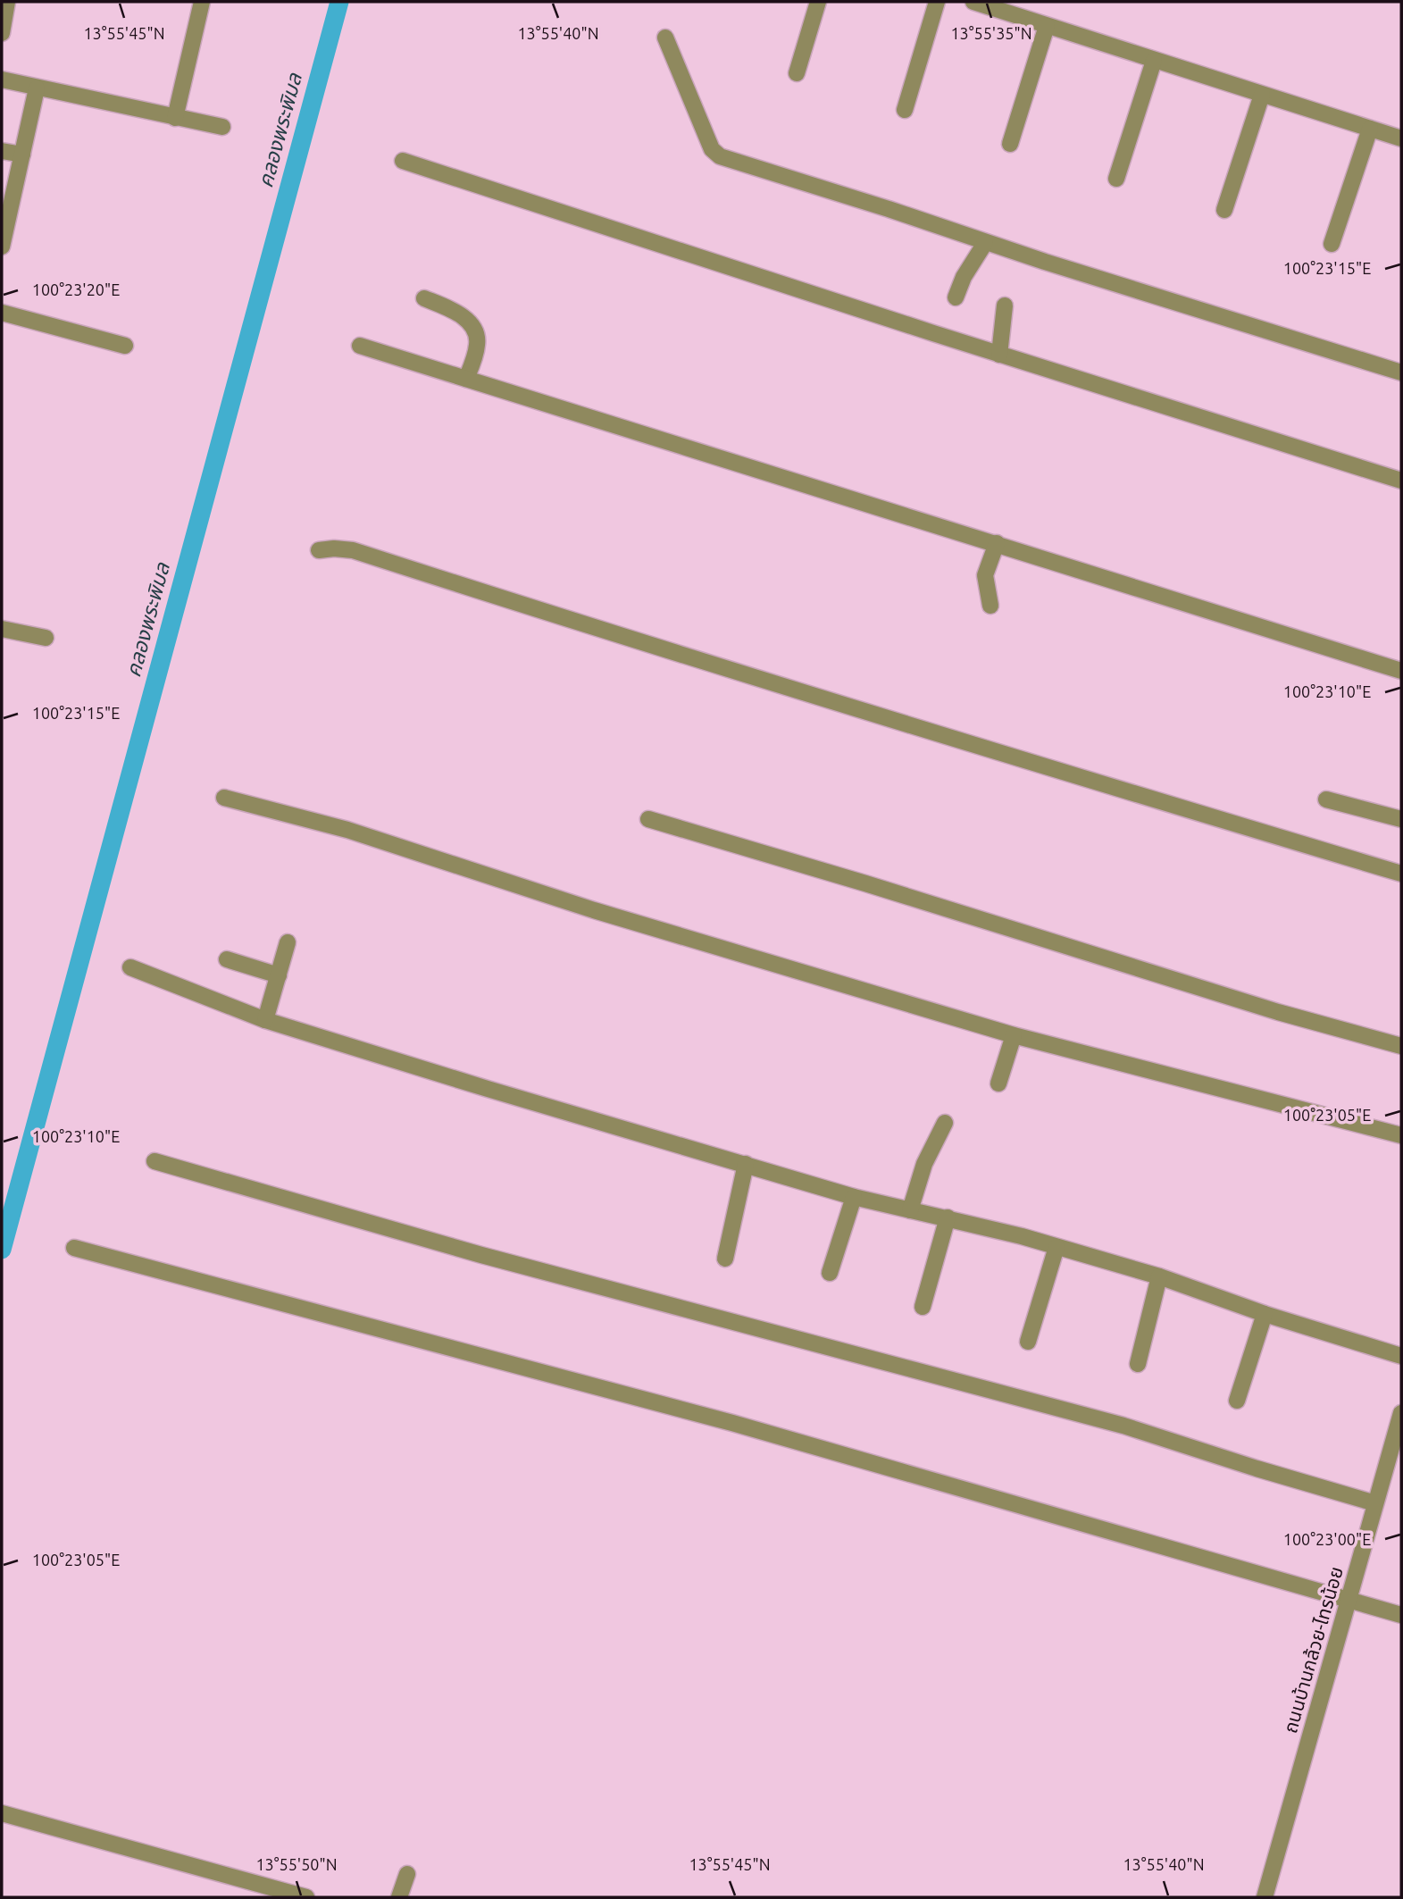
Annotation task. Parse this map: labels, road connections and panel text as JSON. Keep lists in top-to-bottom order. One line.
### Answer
{"streets":{"street":["ถนนบ้านกล้วย-ไทรน้อย"]},"water":["คลองพระพิมล"],"coordinates":["13°55'45\"N","13°55'40\"N","13°55'35\"N","100°23'15\"E","100°23'20\"E","100°23'10\"E","100°23'05\"E","100°23'00\"E","13°55'50\"N"]}
